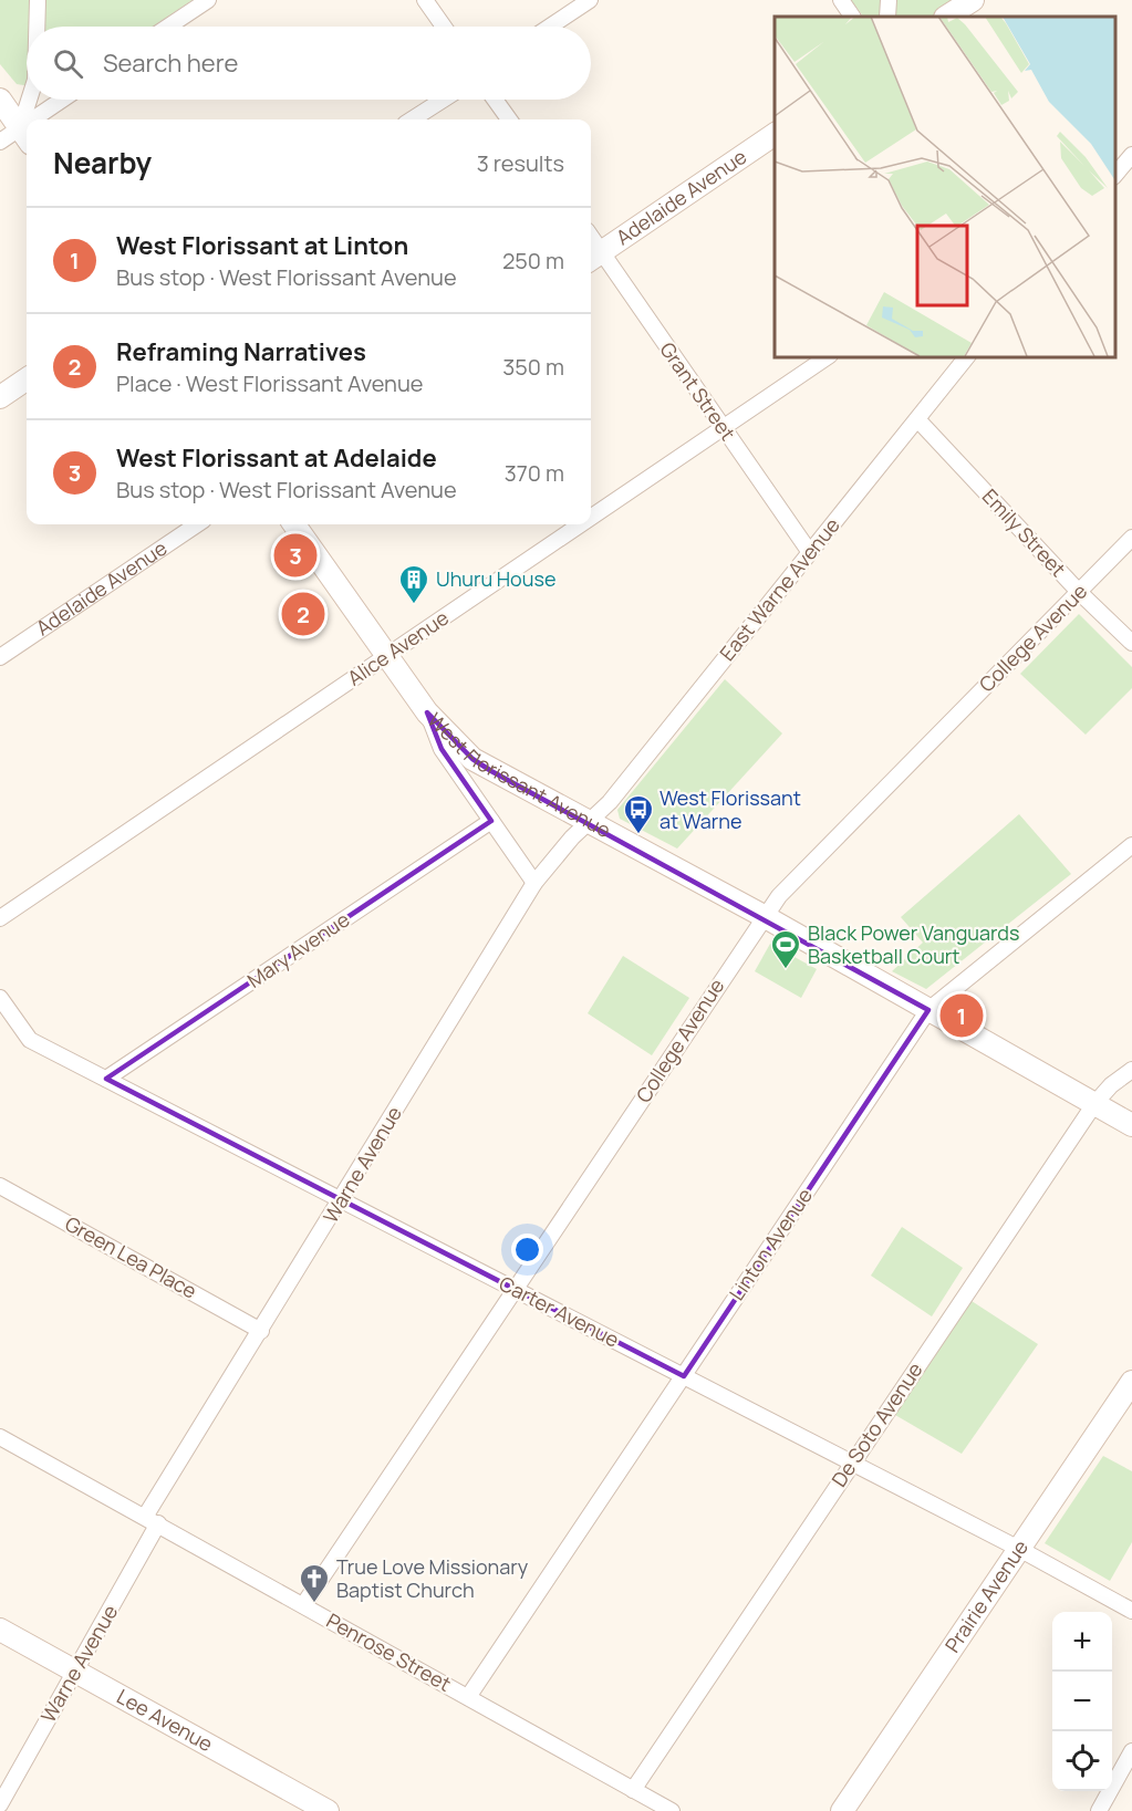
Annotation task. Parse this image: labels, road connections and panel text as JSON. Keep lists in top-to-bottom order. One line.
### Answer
{"streets":{"main road":["Adelaide Avenue","West Florissant Avenue","Prairie Avenue","Lee Avenue"],"street":["Grant Street","Emily Street","East Warne Avenue","College Avenue","Alice Avenue","Mary Avenue","Warne Avenue","Linton Avenue","Green Lea Place","Carter Avenue","De Soto Avenue","Penrose Street"]},"crossings":[["Adelaide Avenue","Grant Street"],["Grant Street","East Warne Avenue"],["Grant Street","Alice Avenue"],["Emily Street","East Warne Avenue"],["Emily Street","College Avenue"],["East Warne Avenue","West Florissant Avenue"],["East Warne Avenue","Warne Avenue"],["College Avenue","West Florissant Avenue"],["College Avenue","Carter Avenue"],["College Avenue","Penrose Street"],["Alice Avenue","West Florissant Avenue"],["West Florissant Avenue","Warne Avenue"],["West Florissant Avenue","Linton Avenue"],["West Florissant Avenue","De Soto Avenue"],["Mary Avenue","Carter Avenue"],["Warne Avenue","Green Lea Place"],["Warne Avenue","Carter Avenue"],["Warne Avenue","Penrose Street"],["Warne Avenue","Lee Avenue"],["Linton Avenue","Carter Avenue"],["Linton Avenue","Penrose Street"],["Carter Avenue","De Soto Avenue"],["Carter Avenue","Prairie Avenue"],["De Soto Avenue","Penrose Street"]],"places":{"building":["Uhuru House"],"bus stop":["West Florissant at Warne"],"sports":["Black Power Vanguards Basketball Court"],"church":["True Love Missionary Baptist Church"]},"page":{"search":"Search here","heading":["Nearby","3 results"],"list":[{"mark":"1","name":"West Florissant at Linton","note":"Bus stop · West Florissant Avenue","value":"250 m"},{"mark":"2","name":"Reframing Narratives","note":"Place · West Florissant Avenue","value":"350 m"},{"mark":"3","name":"West Florissant at Adelaide","note":"Bus stop · West Florissant Avenue","value":"370 m"}],"pins":["3","2","1"],"map_buttons":["+","−"]}}
